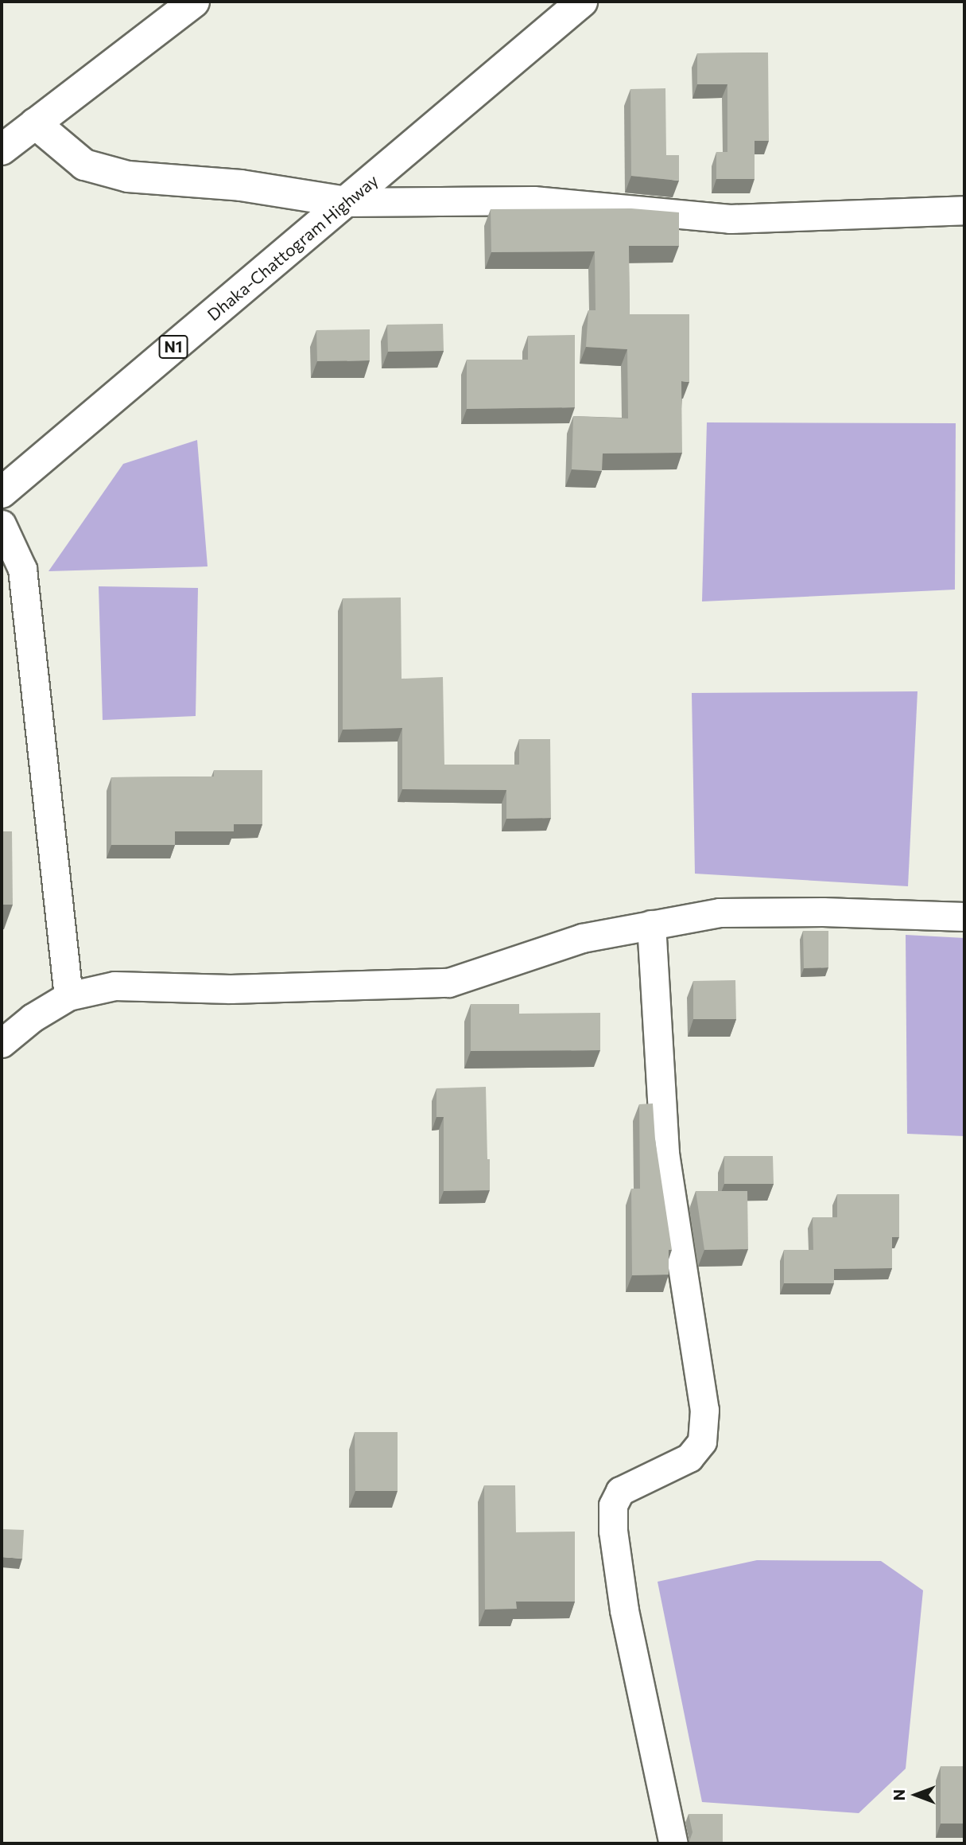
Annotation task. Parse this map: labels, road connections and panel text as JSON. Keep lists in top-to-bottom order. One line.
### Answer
{"streets":{"highway":["Dhaka-Chattogram Highway","N1"]},"north":"left"}
